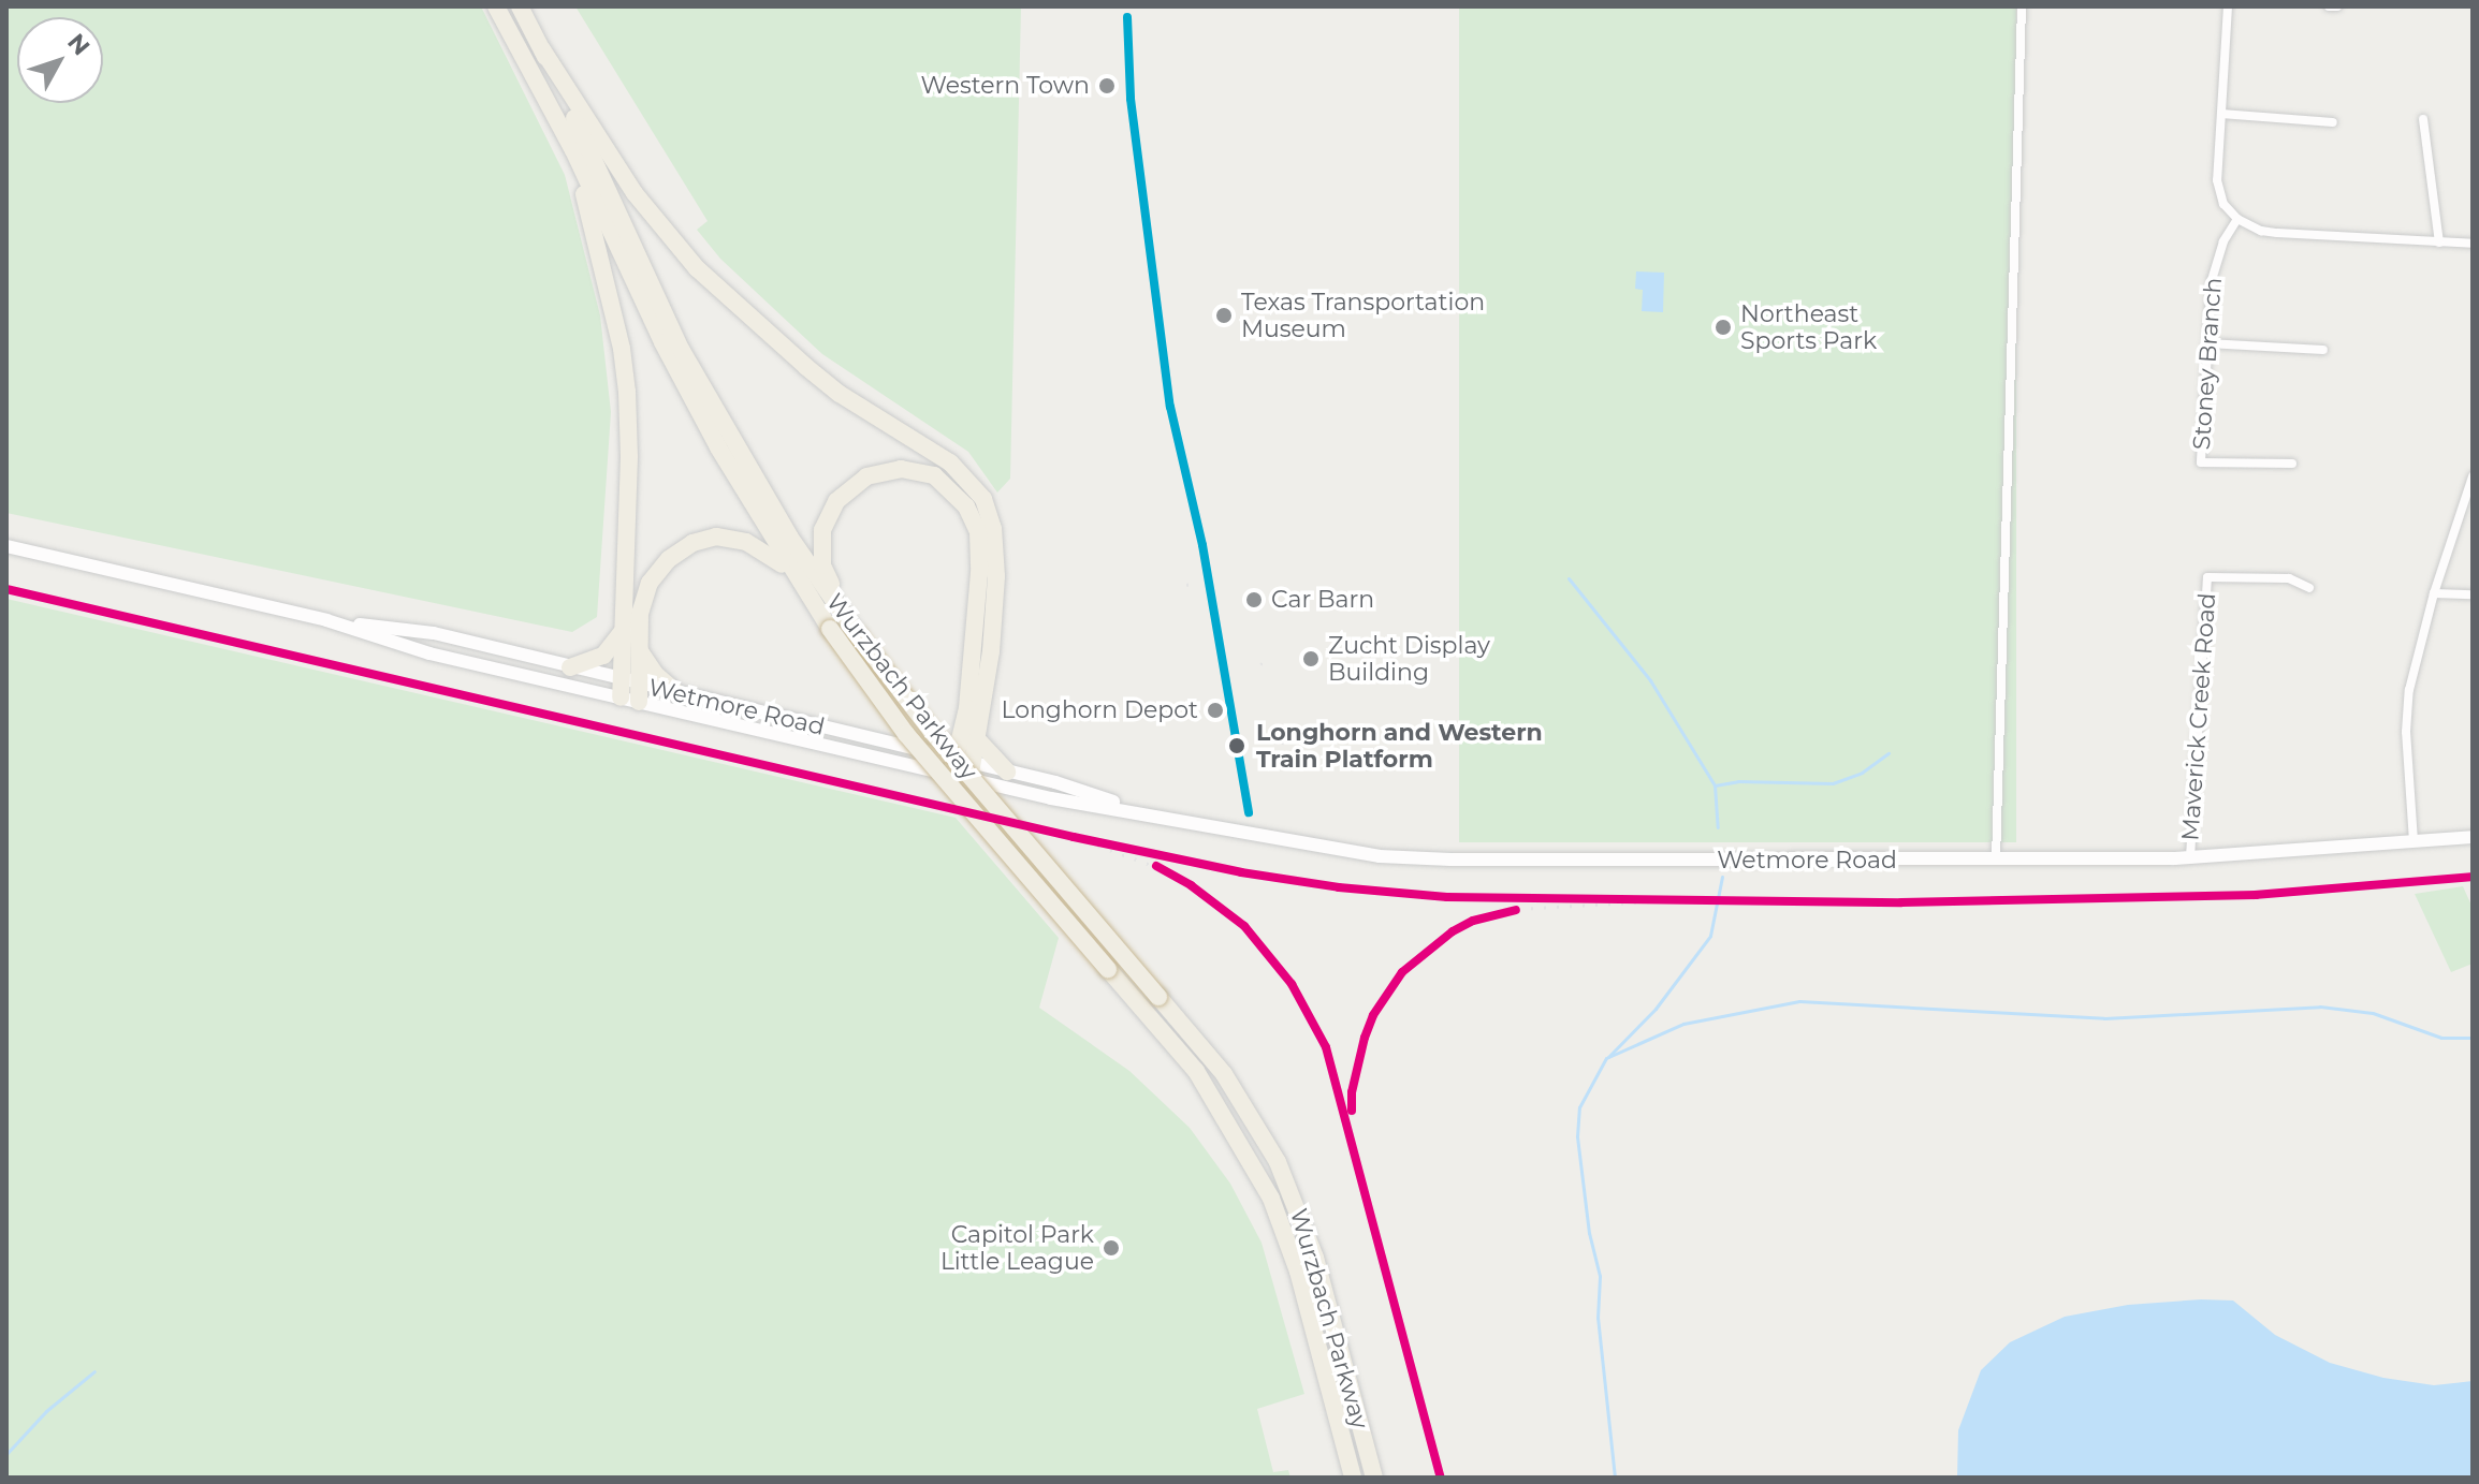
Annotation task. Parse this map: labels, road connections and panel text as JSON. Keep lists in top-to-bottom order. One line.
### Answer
{"streets":{"highway":["Wurzbach Parkway"],"main road":["Wetmore Road"],"street":["Stoney Branch","Maverick Creek Road"]},"crossings":[["Wetmore Road","Maverick Creek Road"]],"places":["Western Town","Texas Transportation Museum","Northeast Sports Park","Car Barn","Zucht Display Building","Longhorn Depot","Longhorn and Western Train Platform","Capitol Park Little League"],"north":"top right"}
